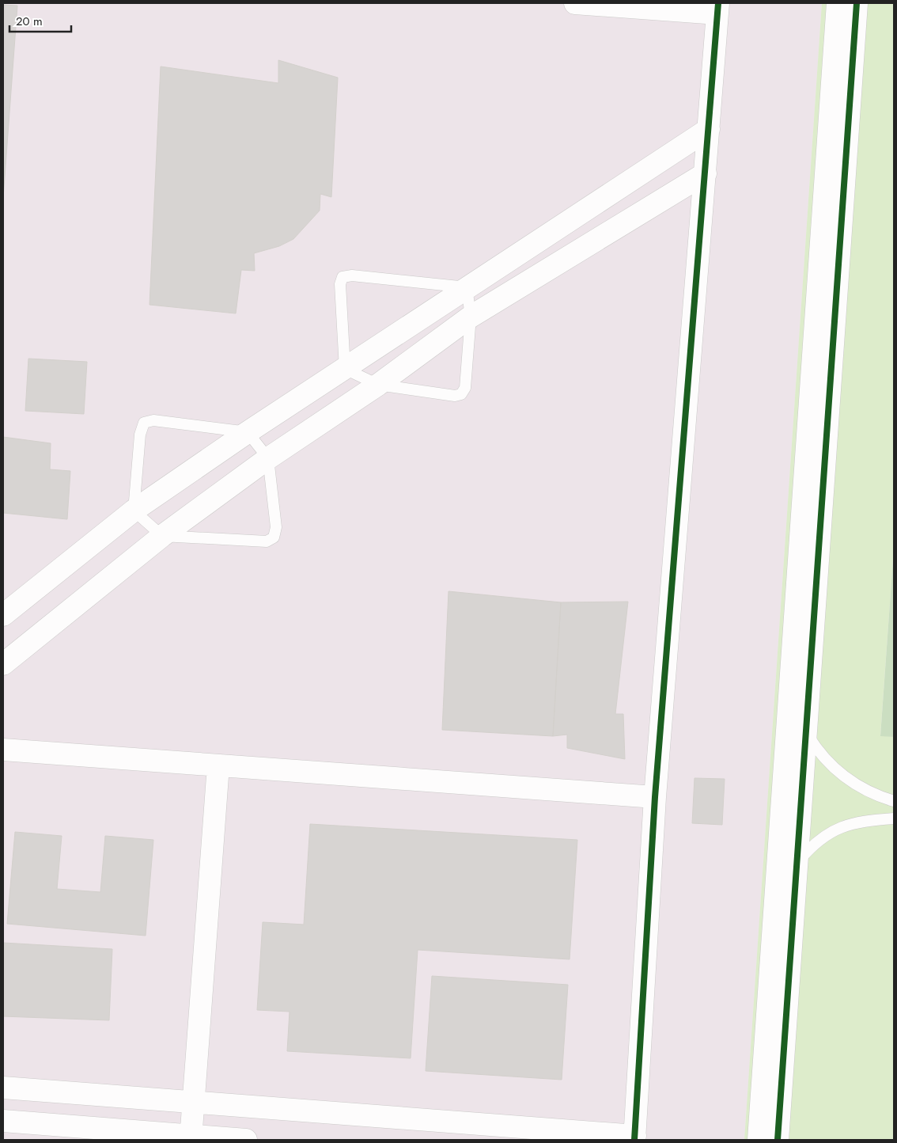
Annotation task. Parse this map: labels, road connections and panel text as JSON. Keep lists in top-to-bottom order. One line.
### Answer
{"scale_bar":"20 m"}
